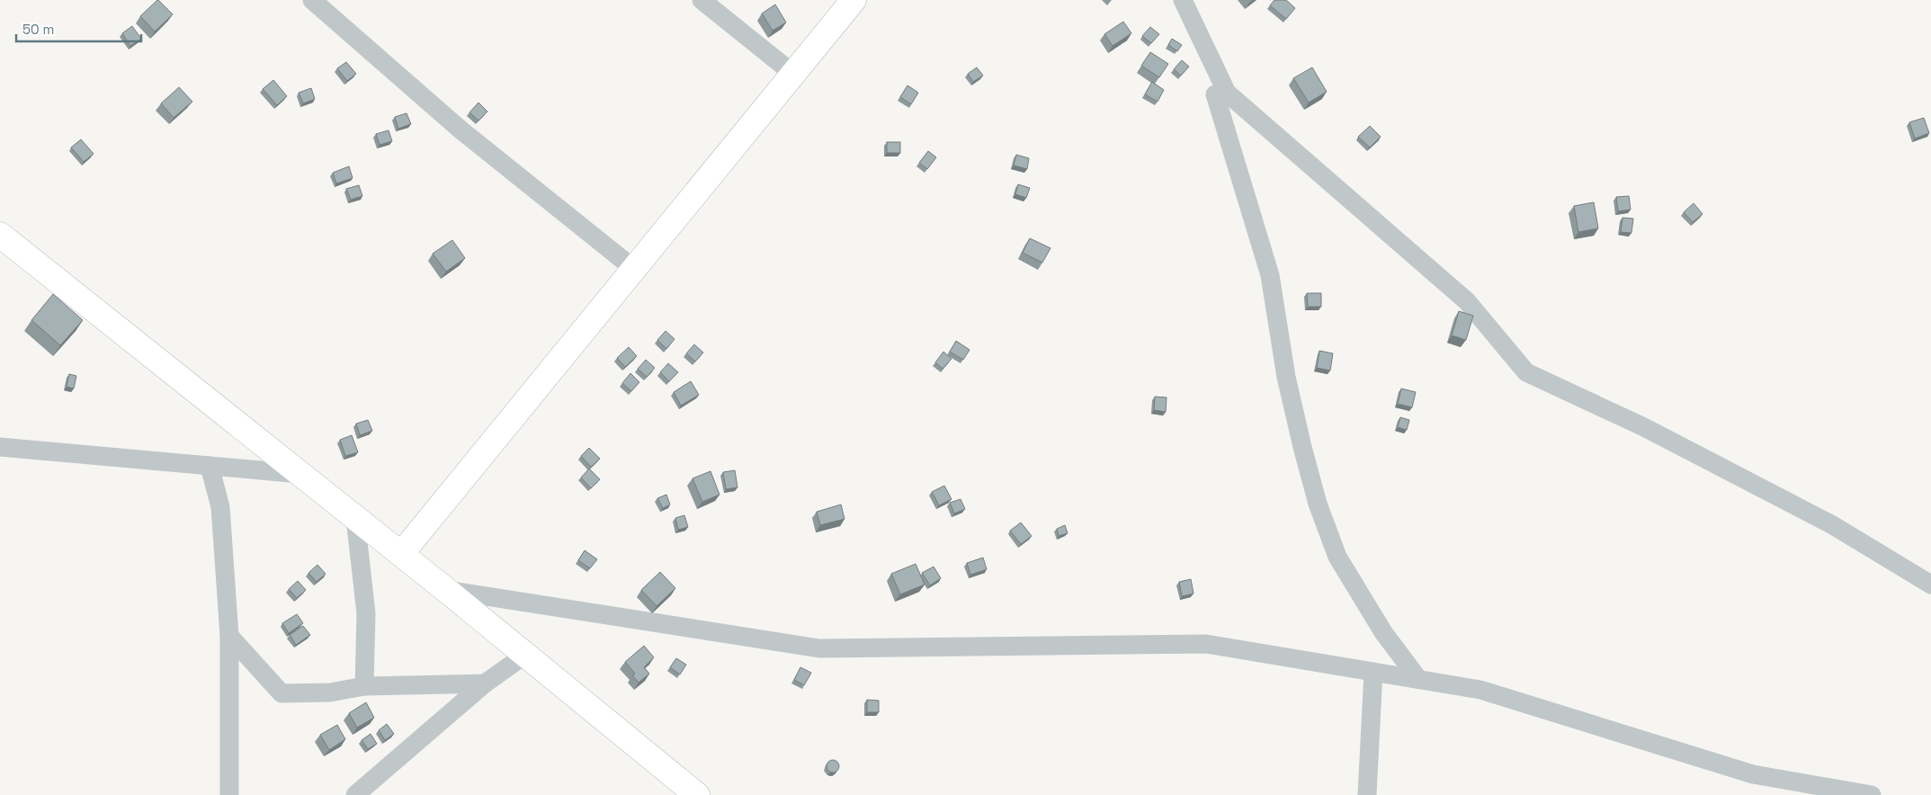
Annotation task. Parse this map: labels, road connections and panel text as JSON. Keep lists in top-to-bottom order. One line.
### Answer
{"scale_bar":"50 m"}
